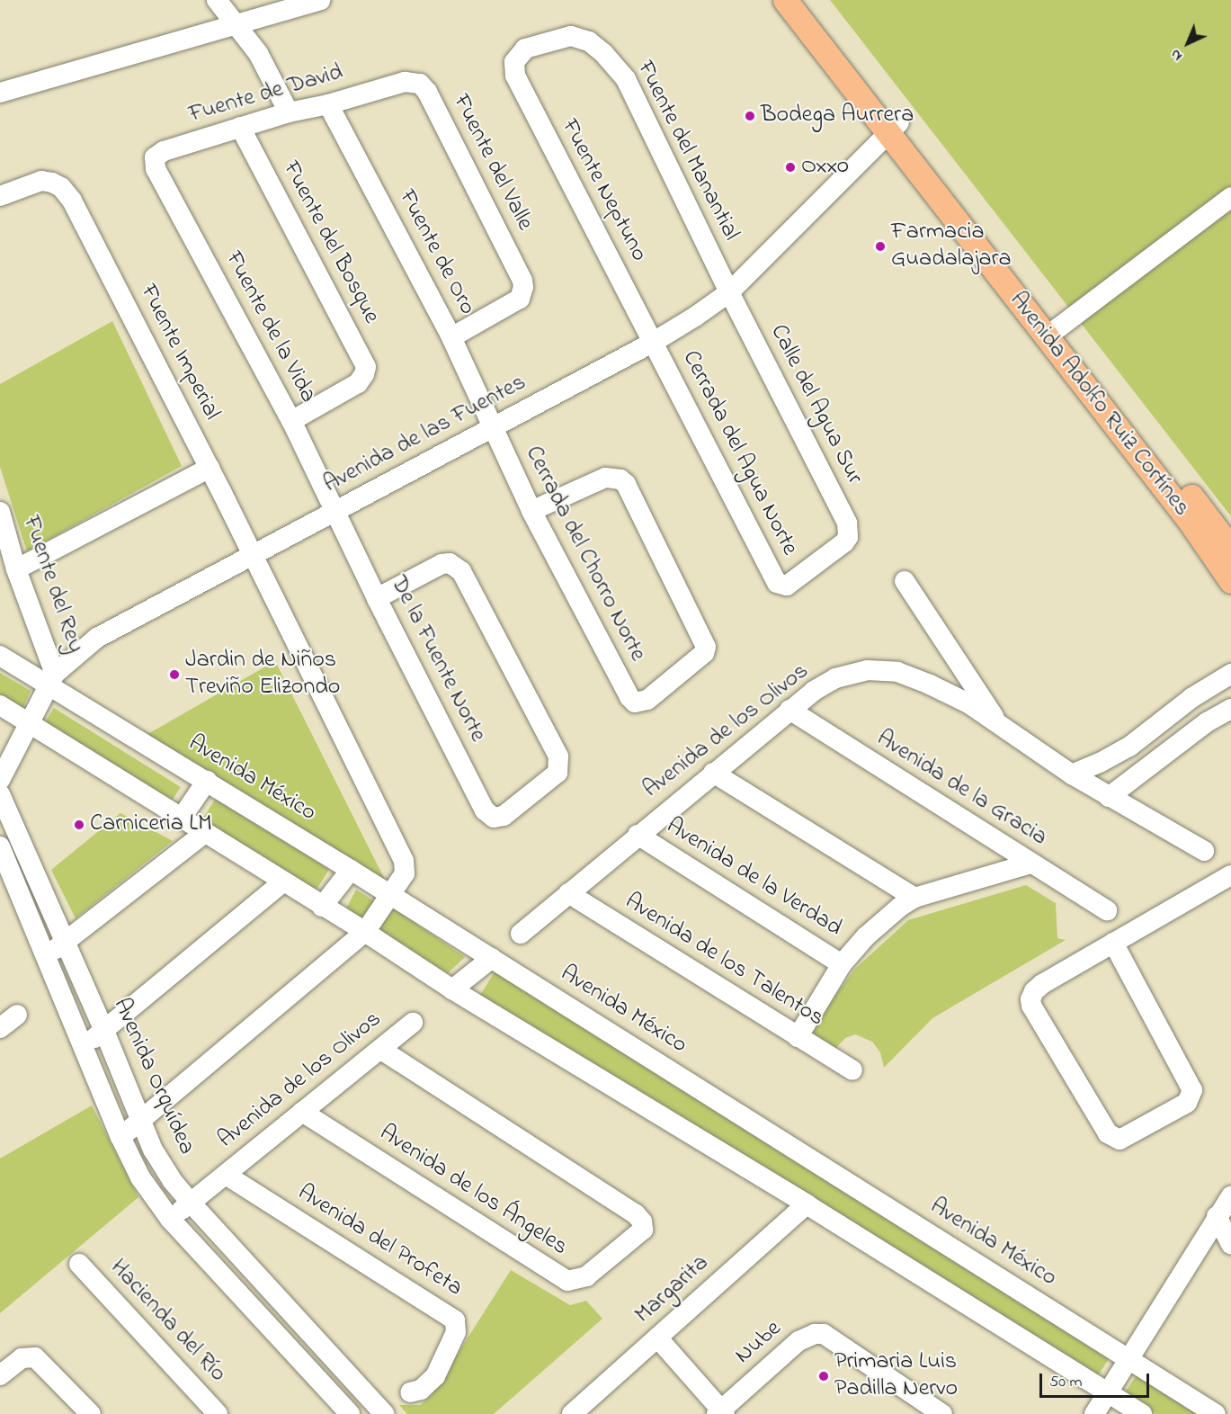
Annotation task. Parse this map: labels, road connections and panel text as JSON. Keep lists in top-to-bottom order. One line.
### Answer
{"streets":{"main road":["Avenida Adolfo Ruiz Cortínes"],"street":["Fuente de David","Fuente del Manantial","Fuente del Valle","Fuente Neptuno","Fuente del Bosque","Fuente de Oro","Fuente de la Vida","Fuente Imperial","Calle del Agua Sur","Avenida de las Fuentes","Cerrada del Agua Norte","Cerrada del Chorro Norte","Fuente del Rey","De la Fuente Norte","Avenida de los Olivos","Avenida México","Avenida de la Gracia","Avenida de la Verdad","Avenida de los Talentos","Avenida Orquídea","Avenida de los Ángeles","Avenida del Profeta","Margarita","Hacienda del Río","Nube"]},"crossings":[["Fuente de David","Fuente del Valle"],["Fuente de David","Fuente del Bosque"],["Fuente de David","Fuente de Oro"],["Fuente de David","Fuente de la Vida"],["Fuente del Manantial","Fuente Neptuno"],["Fuente del Manantial","Calle del Agua Sur"],["Fuente del Manantial","Avenida de las Fuentes"],["Fuente del Valle","Fuente de Oro"],["Fuente Neptuno","Avenida de las Fuentes"],["Fuente Neptuno","Cerrada del Agua Norte"],["Fuente del Bosque","Fuente de la Vida"],["Fuente de Oro","Avenida de las Fuentes"],["Fuente de Oro","Cerrada del Chorro Norte"],["Fuente de la Vida","Avenida de las Fuentes"],["Fuente de la Vida","De la Fuente Norte"],["Fuente Imperial","Avenida de las Fuentes"],["Fuente Imperial","Avenida México"],["Fuente Imperial","Avenida Orquídea"],["Calle del Agua Sur","Avenida de las Fuentes"],["Calle del Agua Sur","Cerrada del Agua Norte"],["Avenida Adolfo Ruiz Cortínes","Avenida de las Fuentes"],["Avenida de las Fuentes","Cerrada del Agua Norte"],["Avenida de las Fuentes","Cerrada del Chorro Norte"],["Avenida de las Fuentes","Fuente del Rey"],["Avenida de las Fuentes","De la Fuente Norte"],["Avenida de las Fuentes","Avenida México"],["Fuente del Rey","Avenida México"],["Avenida de los Olivos","Avenida de la Gracia"],["Avenida de los Olivos","Avenida de la Verdad"],["Avenida de los Olivos","Avenida de los Talentos"],["Avenida de los Olivos","Avenida Orquídea"],["Avenida de los Olivos","Avenida de los Ángeles"],["Avenida de los Olivos","Avenida del Profeta"]],"places":["Bodega Aurrera","Oxxo","Farmacia Guadalajara","Jardin de Niños Treviño Elizondo","Carniceria LM","Primaria Luis Padilla Nervo"],"scale_bar":"50 m","north":"bottom left"}
